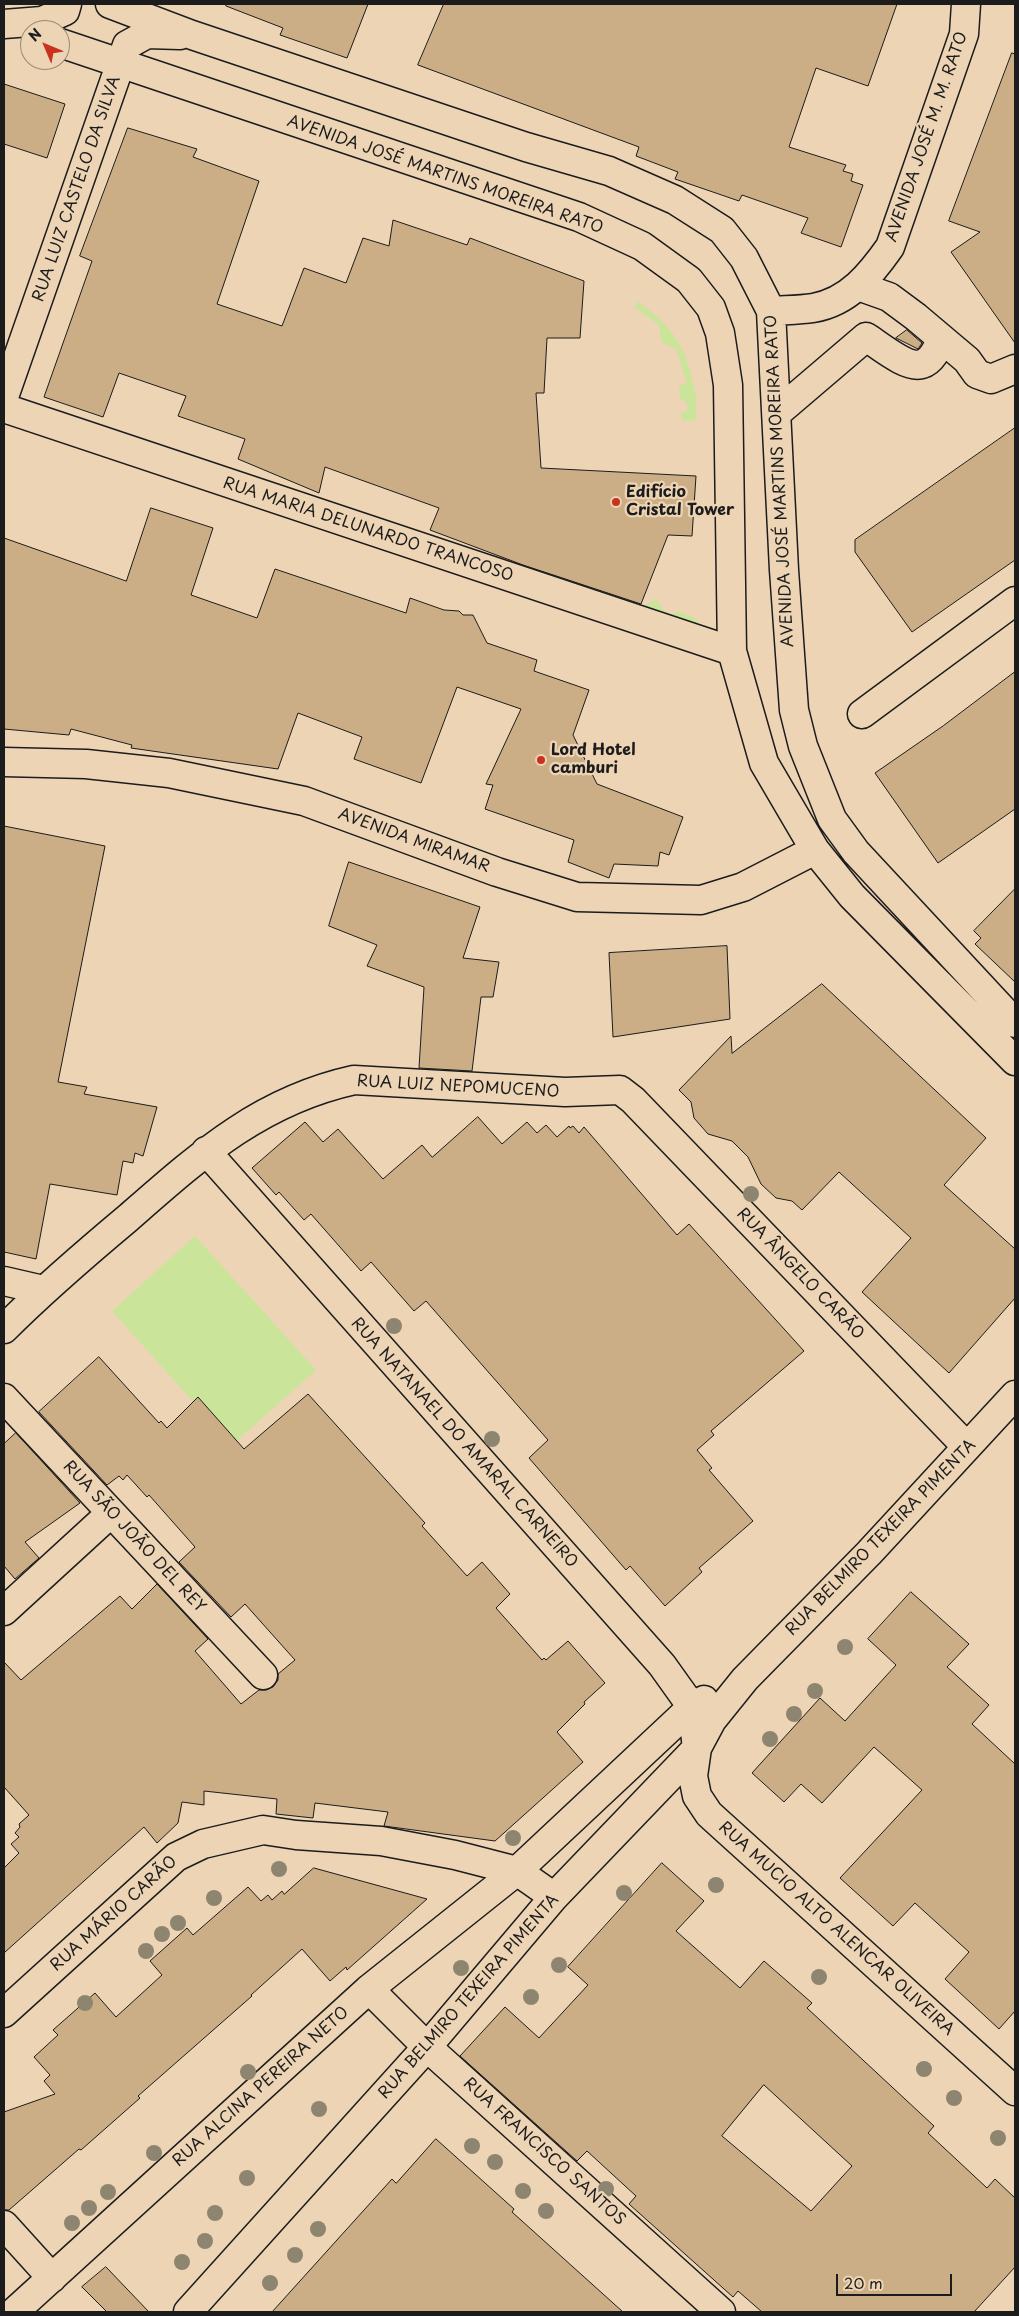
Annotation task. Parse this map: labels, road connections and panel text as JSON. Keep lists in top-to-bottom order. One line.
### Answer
{"streets":{"street":["AVENIDA JOSÉ M. M. RATO","AVENIDA JOSÉ MARTINS MOREIRA RATO","RUA LUIZ CASTELO DA SILVA","RUA MARIA DELUNARDO TRANCOSO","AVENIDA MIRAMAR","RUA LUIZ NEPOMUCENO","RUA ÂNGELO CARÃO","RUA NATANAEL DO AMARAL CARNEIRO","RUA SÃO JOÃO DEL REY","RUA BELMIRO TEXEIRA PIMENTA","RUA MÁRIO CARÃO","RUA MUCIO ALTO ALENCAR OLIVEIRA","RUA ALCINA PEREIRA NETO","RUA FRANCISCO SANTOS"]},"crossings":[["AVENIDA JOSÉ M. M. RATO","AVENIDA JOSÉ MARTINS MOREIRA RATO"],["AVENIDA JOSÉ MARTINS MOREIRA RATO","RUA LUIZ CASTELO DA SILVA"],["AVENIDA JOSÉ MARTINS MOREIRA RATO","RUA MARIA DELUNARDO TRANCOSO"],["AVENIDA JOSÉ MARTINS MOREIRA RATO","AVENIDA MIRAMAR"],["RUA LUIZ NEPOMUCENO","RUA ÂNGELO CARÃO"],["RUA LUIZ NEPOMUCENO","RUA NATANAEL DO AMARAL CARNEIRO"],["RUA ÂNGELO CARÃO","RUA BELMIRO TEXEIRA PIMENTA"],["RUA NATANAEL DO AMARAL CARNEIRO","RUA BELMIRO TEXEIRA PIMENTA"],["RUA NATANAEL DO AMARAL CARNEIRO","RUA MUCIO ALTO ALENCAR OLIVEIRA"],["RUA BELMIRO TEXEIRA PIMENTA","RUA MÁRIO CARÃO"],["RUA BELMIRO TEXEIRA PIMENTA","RUA MUCIO ALTO ALENCAR OLIVEIRA"],["RUA BELMIRO TEXEIRA PIMENTA","RUA ALCINA PEREIRA NETO"],["RUA BELMIRO TEXEIRA PIMENTA","RUA FRANCISCO SANTOS"],["RUA MÁRIO CARÃO","RUA ALCINA PEREIRA NETO"],["RUA ALCINA PEREIRA NETO","RUA FRANCISCO SANTOS"]],"places":["Edifício Cristal Tower","Lord Hotel camburi"],"scale_bar":"20 m","north":"top left"}
